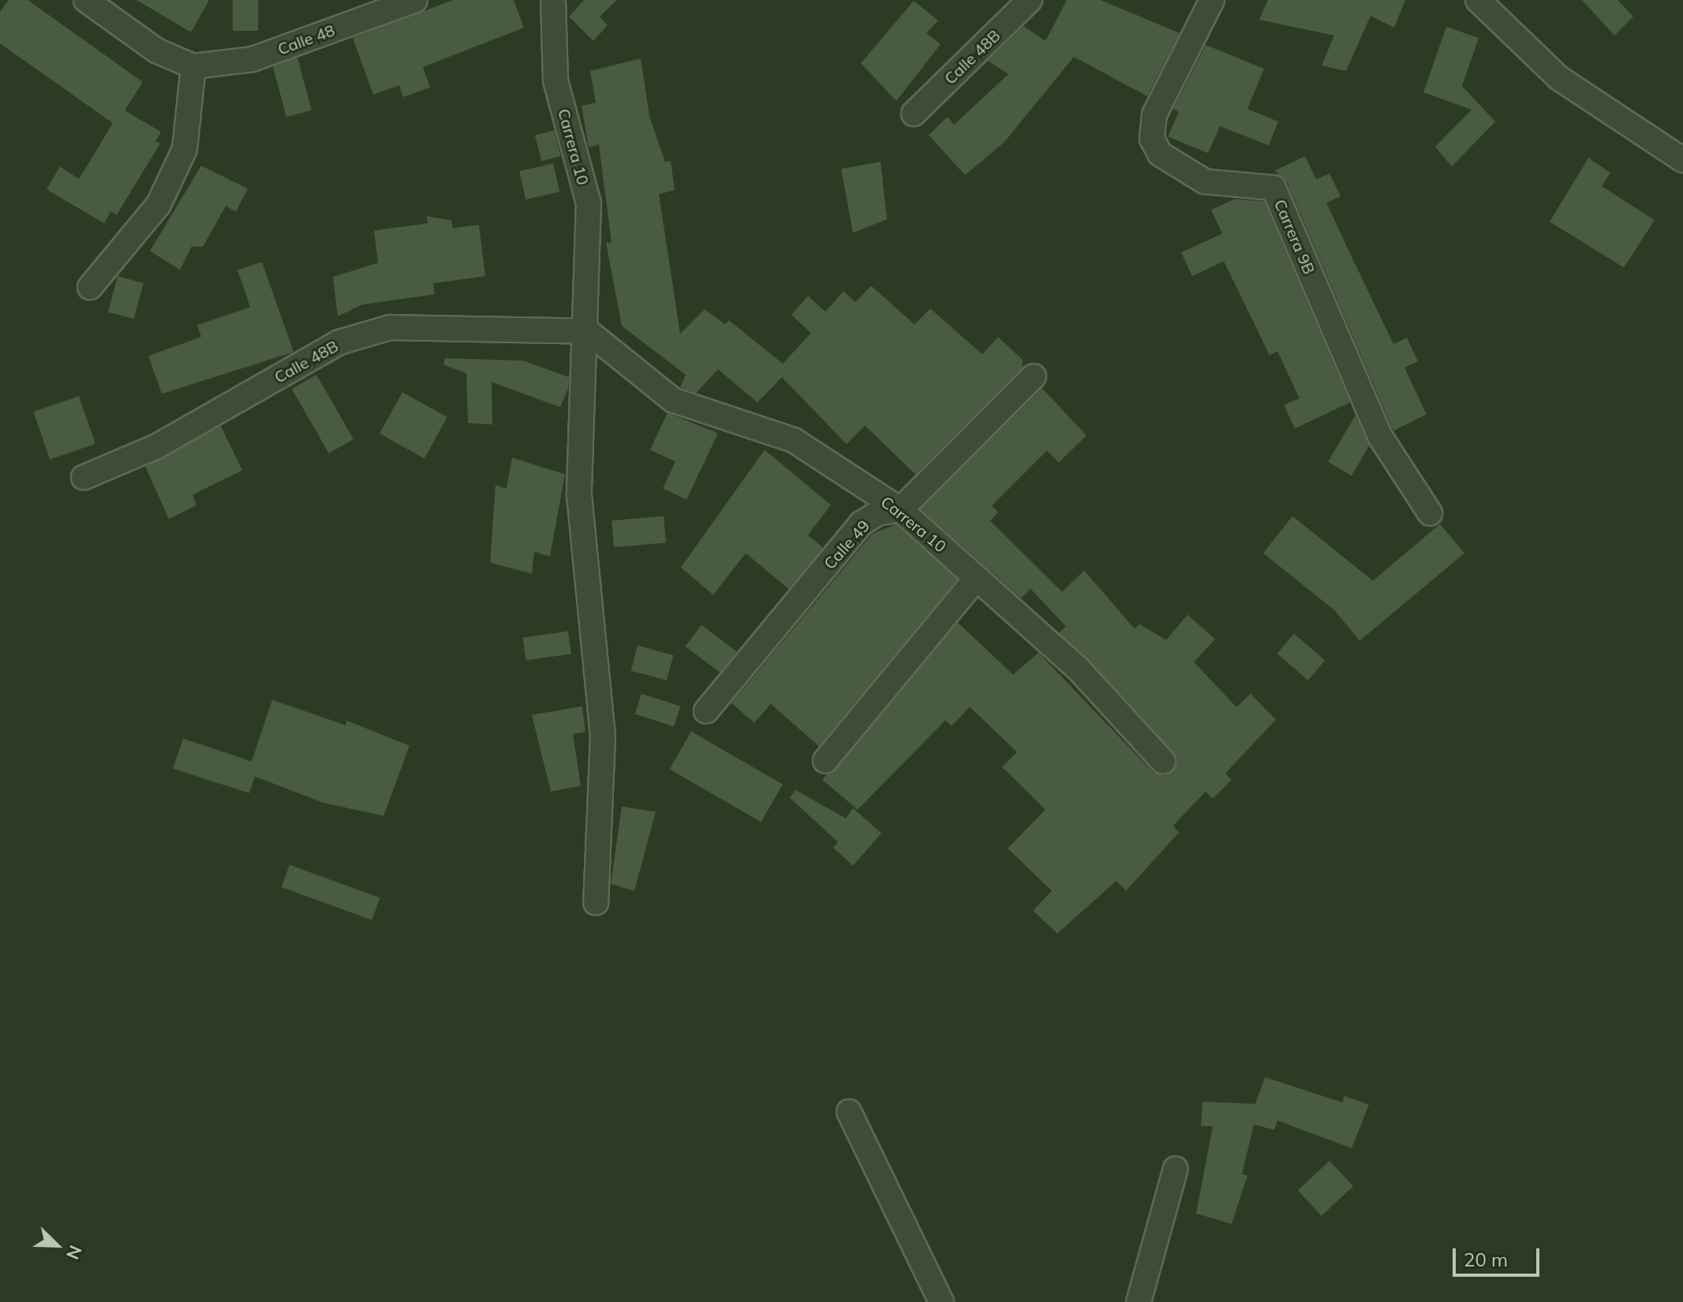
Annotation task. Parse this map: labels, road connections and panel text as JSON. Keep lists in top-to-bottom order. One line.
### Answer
{"streets":{"street":["Calle 48","Calle 48B","Carrera 10","Carrera 9B","Calle 49"]},"crossings":[["Calle 48B","Carrera 10"],["Carrera 10","Calle 49"]],"scale_bar":"20 m","north":"bottom right"}
